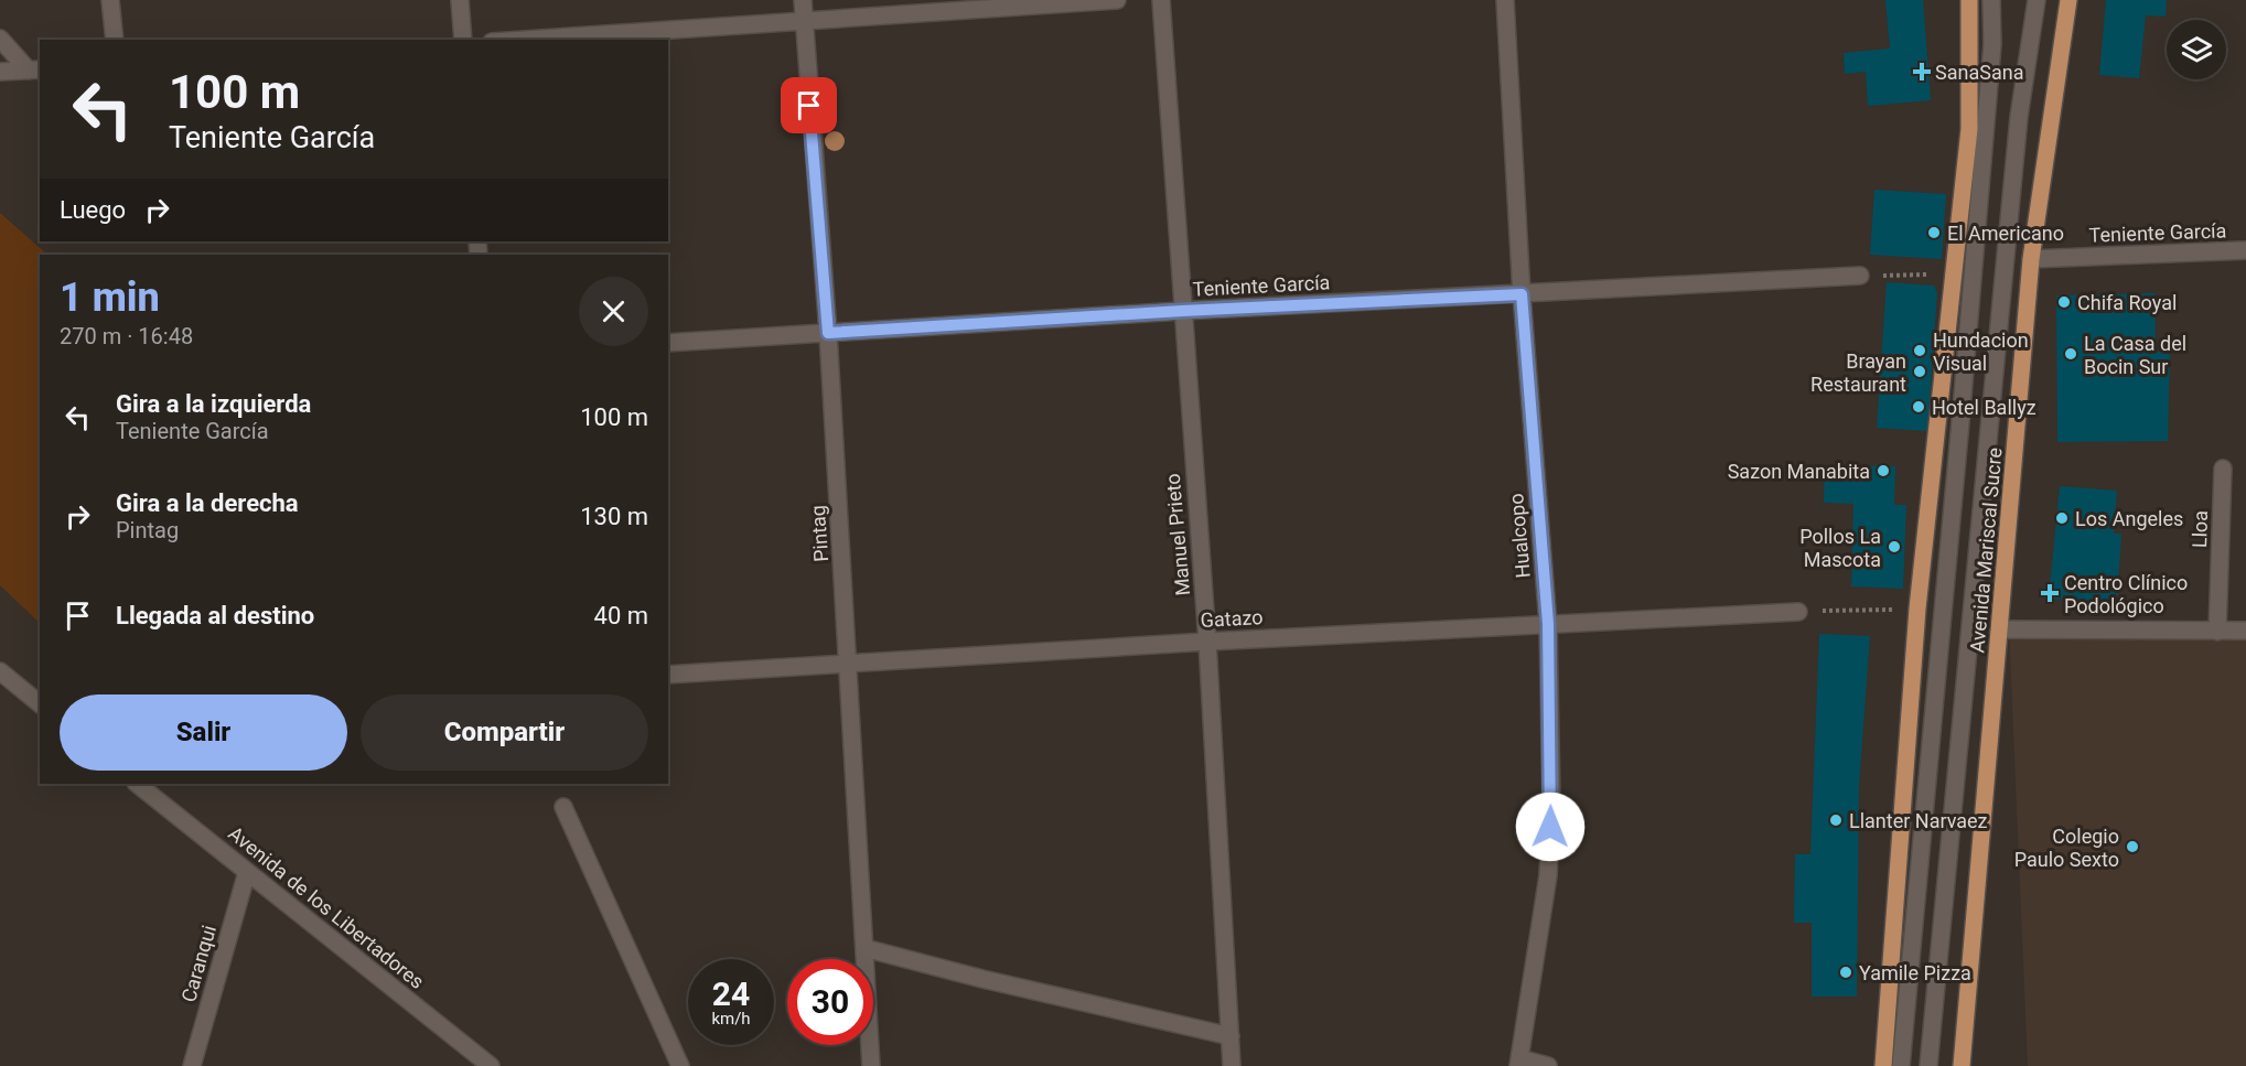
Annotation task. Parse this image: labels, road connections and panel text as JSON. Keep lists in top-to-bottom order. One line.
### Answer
{"streets":{"main road":["Avenida Mariscal Sucre"],"street":["Teniente García","Lloa","Pintag","Manuel Prieto","Hualcopo","Gatazo","Avenida de los Libertadores","Caranqui"]},"crossings":[["Teniente García","Pintag"],["Teniente García","Manuel Prieto"],["Teniente García","Hualcopo"],["Teniente García","Avenida Mariscal Sucre"],["Pintag","Gatazo"],["Manuel Prieto","Gatazo"],["Hualcopo","Gatazo"],["Avenida de los Libertadores","Caranqui"]],"places":{"health":["SanaSana","Centro Clínico Podológico"],"other":["El Americano","Chifa Royal","Hundacion Visual","La Casa del Bocin Sur","Brayan Restaurant","Hotel Ballyz","Sazon Manabita","Los Angeles","Pollos La Mascota","Llanter Narvaez","Colegio Paulo Sexto","Yamile Pizza"]},"page":{"turn":["100 m","Teniente García"],"then":"Luego","heading":["1 min","270 m · 16:48"],"list":[{"name":"Gira a la izquierda","note":"Teniente García","value":"100 m"},{"name":"Gira a la derecha","note":"Pintag","value":"130 m"},{"name":"Llegada al destino","value":"40 m"}],"buttons":["Salir","Compartir"],"speed":"24 km/h","limit":"30"}}
